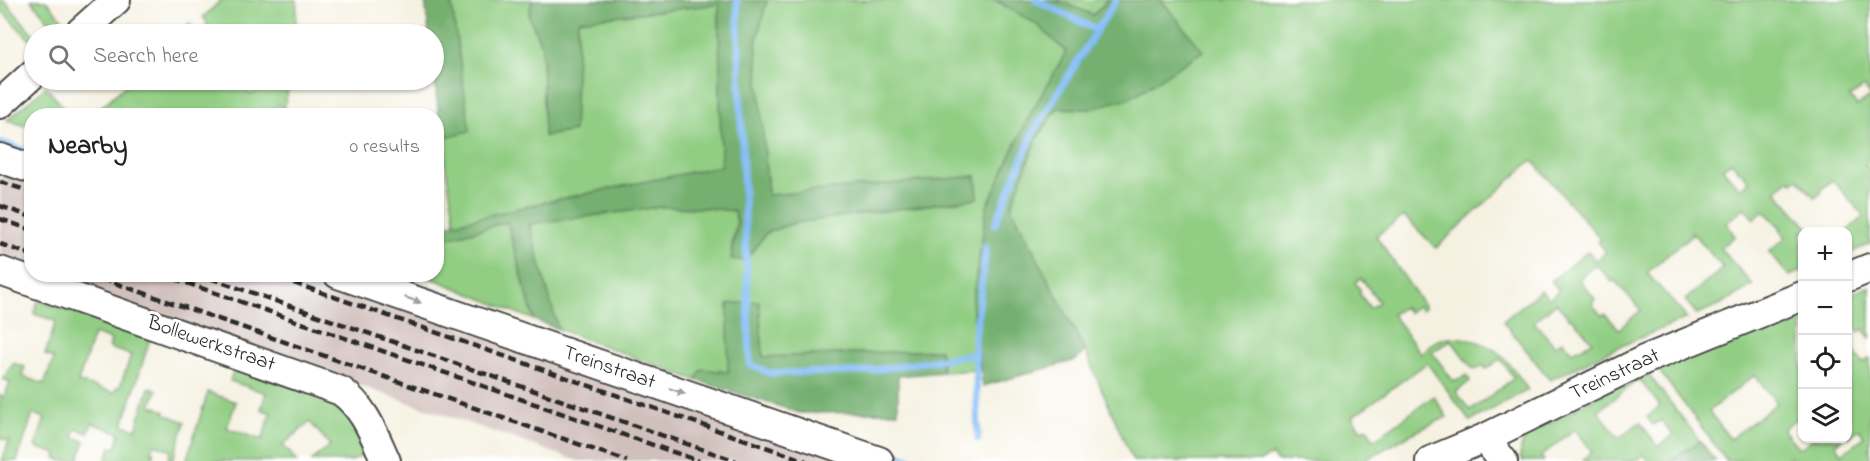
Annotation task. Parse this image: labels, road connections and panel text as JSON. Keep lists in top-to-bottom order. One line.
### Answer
{"streets":{"street":["Bollewerkstraat","Treinstraat"]},"one_way":["Treinstraat"],"page":{"search":"Search here","heading":["Nearby","0 results"],"map_buttons":["+","−"]}}
